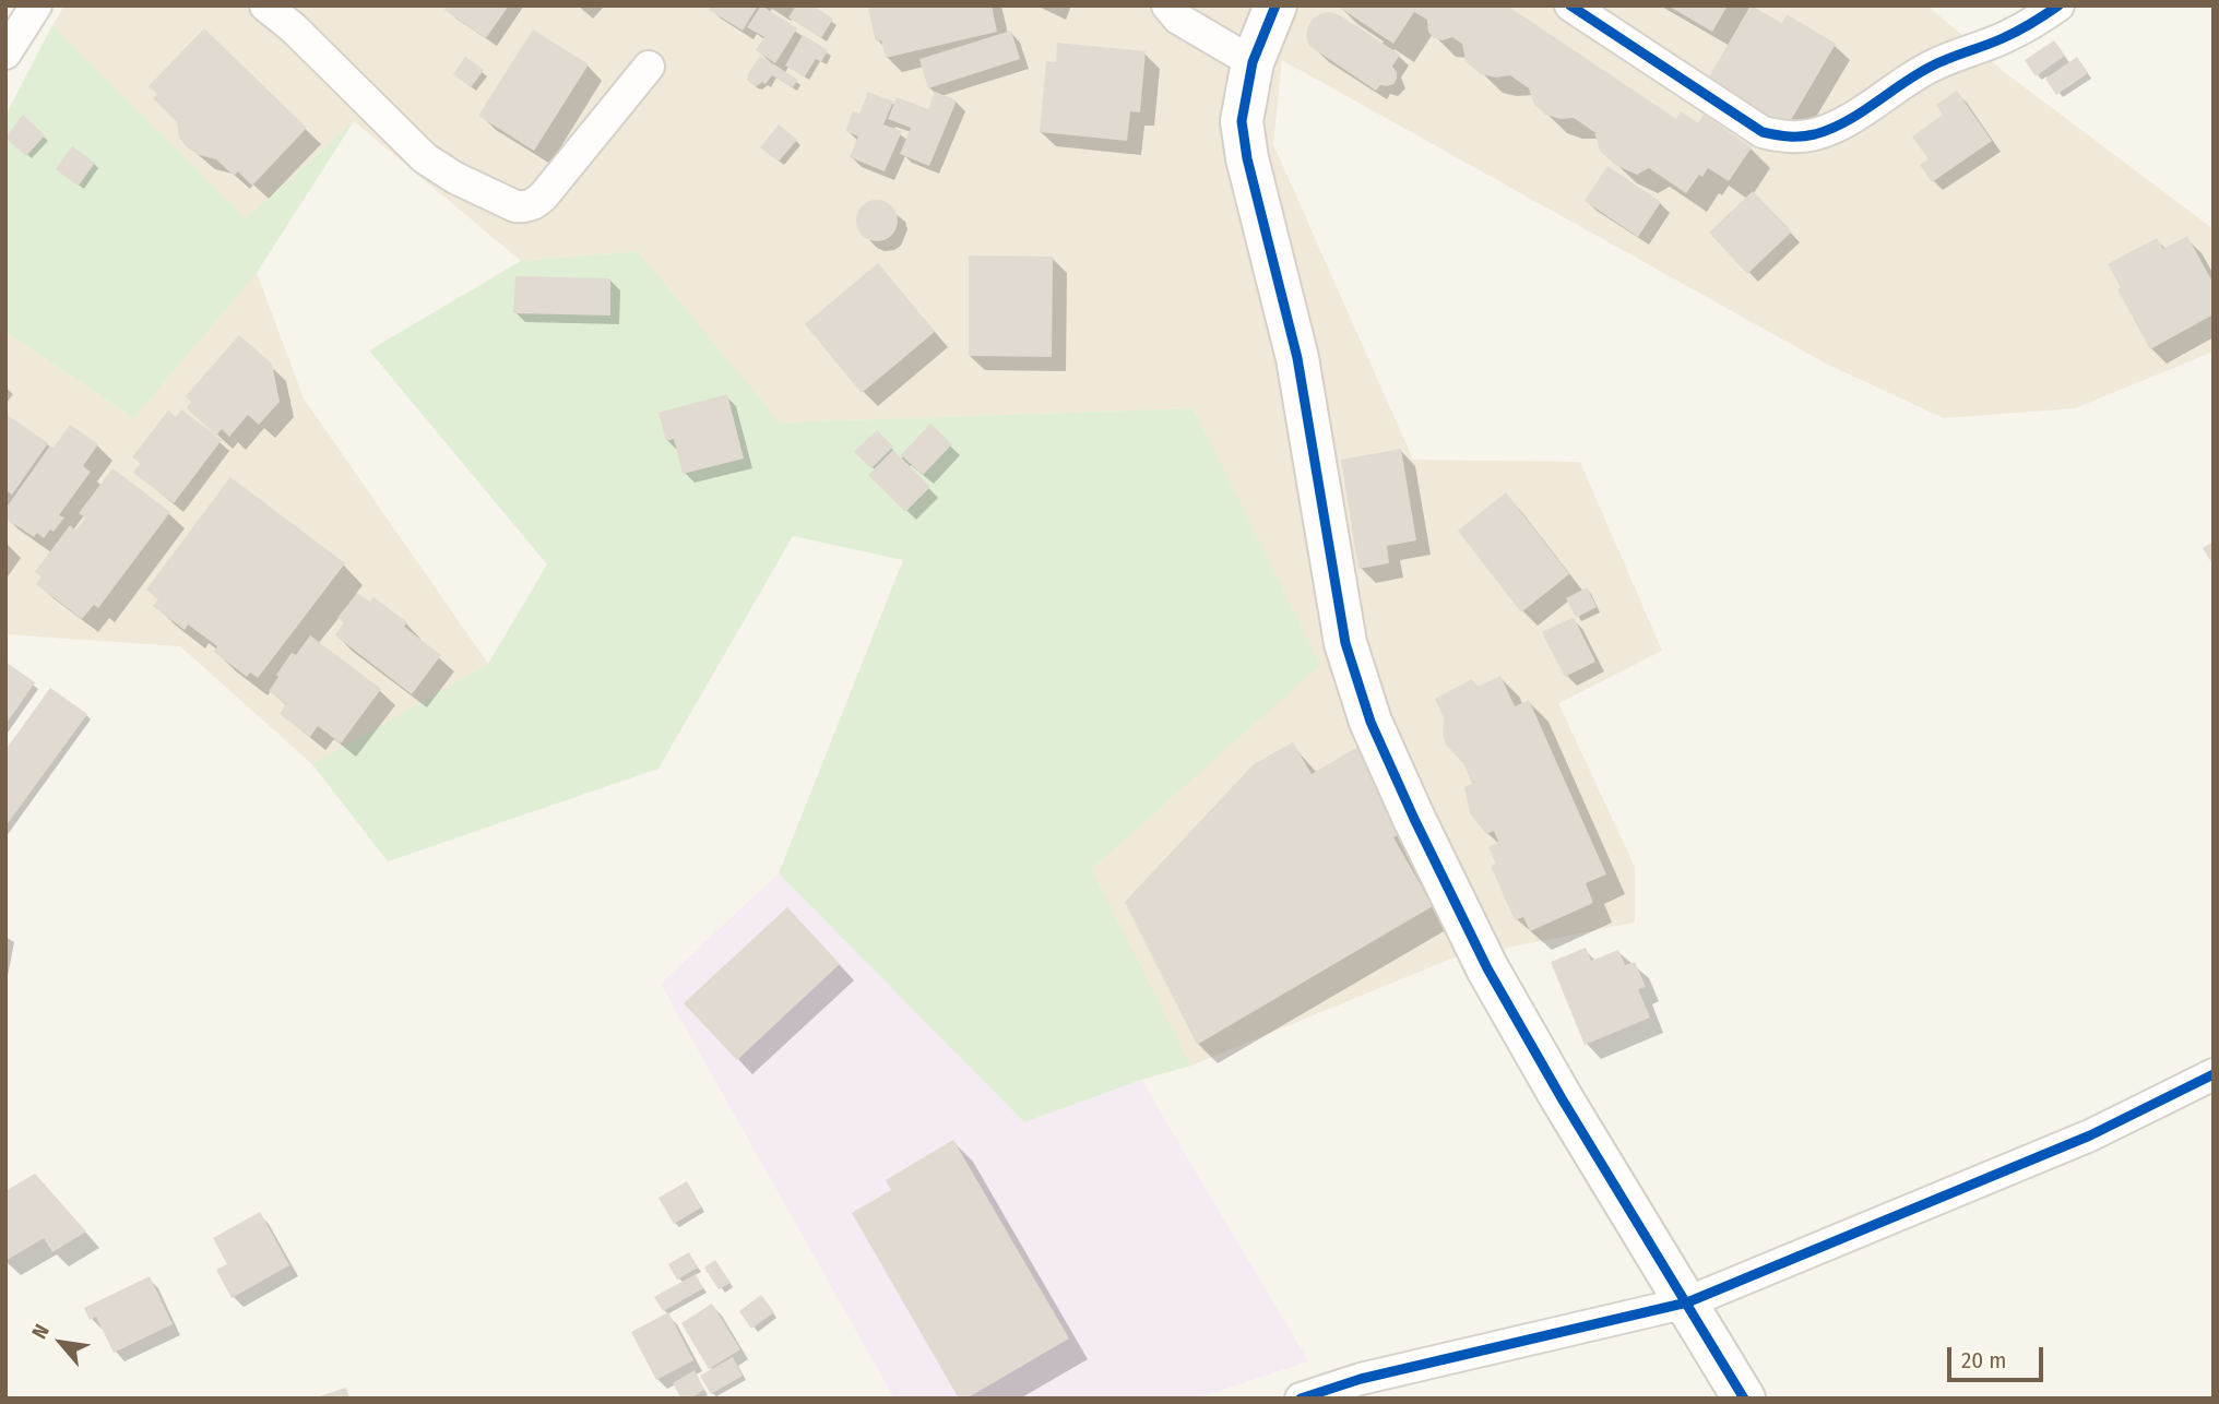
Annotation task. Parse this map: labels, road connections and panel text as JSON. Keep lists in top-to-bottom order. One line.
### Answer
{"scale_bar":"20 m","north":"top left"}
